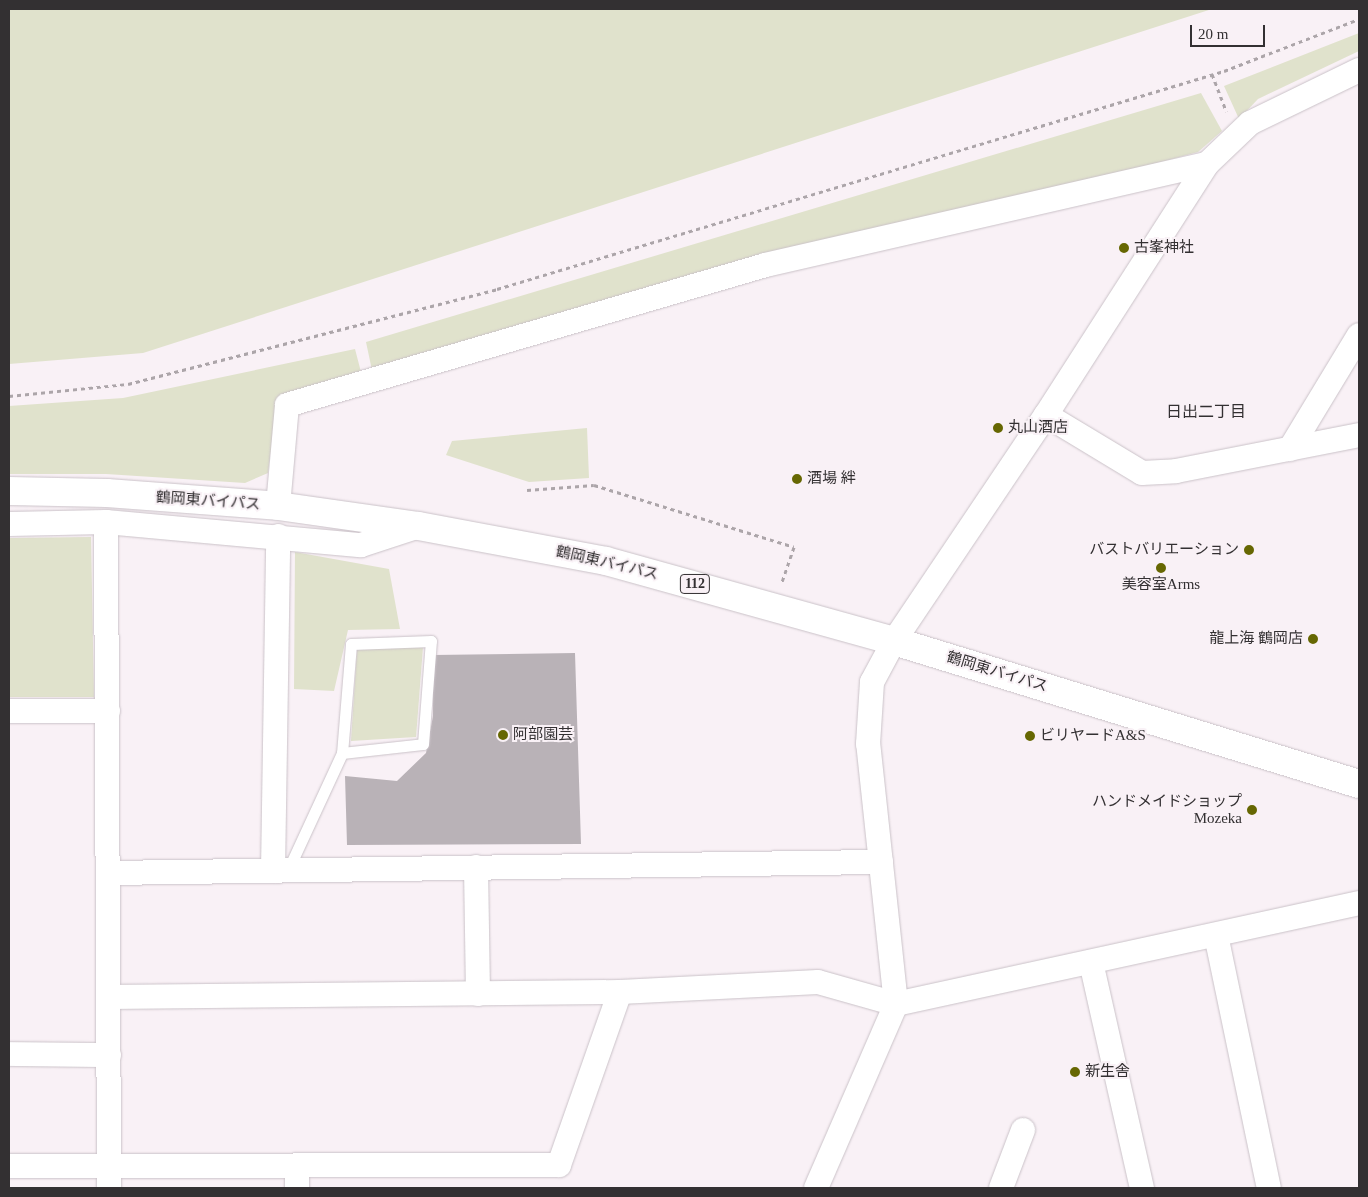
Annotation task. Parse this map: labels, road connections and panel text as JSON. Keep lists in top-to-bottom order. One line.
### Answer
{"streets":{"highway":["鶴岡東バイパス","112"]},"districts":["日出二丁目"],"places":["古峯神社","丸山酒店","酒場 絆","バストバリエーション","美容室Arms","龍上海 鶴岡店","阿部園芸","ビリヤードA&S","ハンドメイドショップ Mozeka","新生舎"],"scale_bar":"20 m"}
